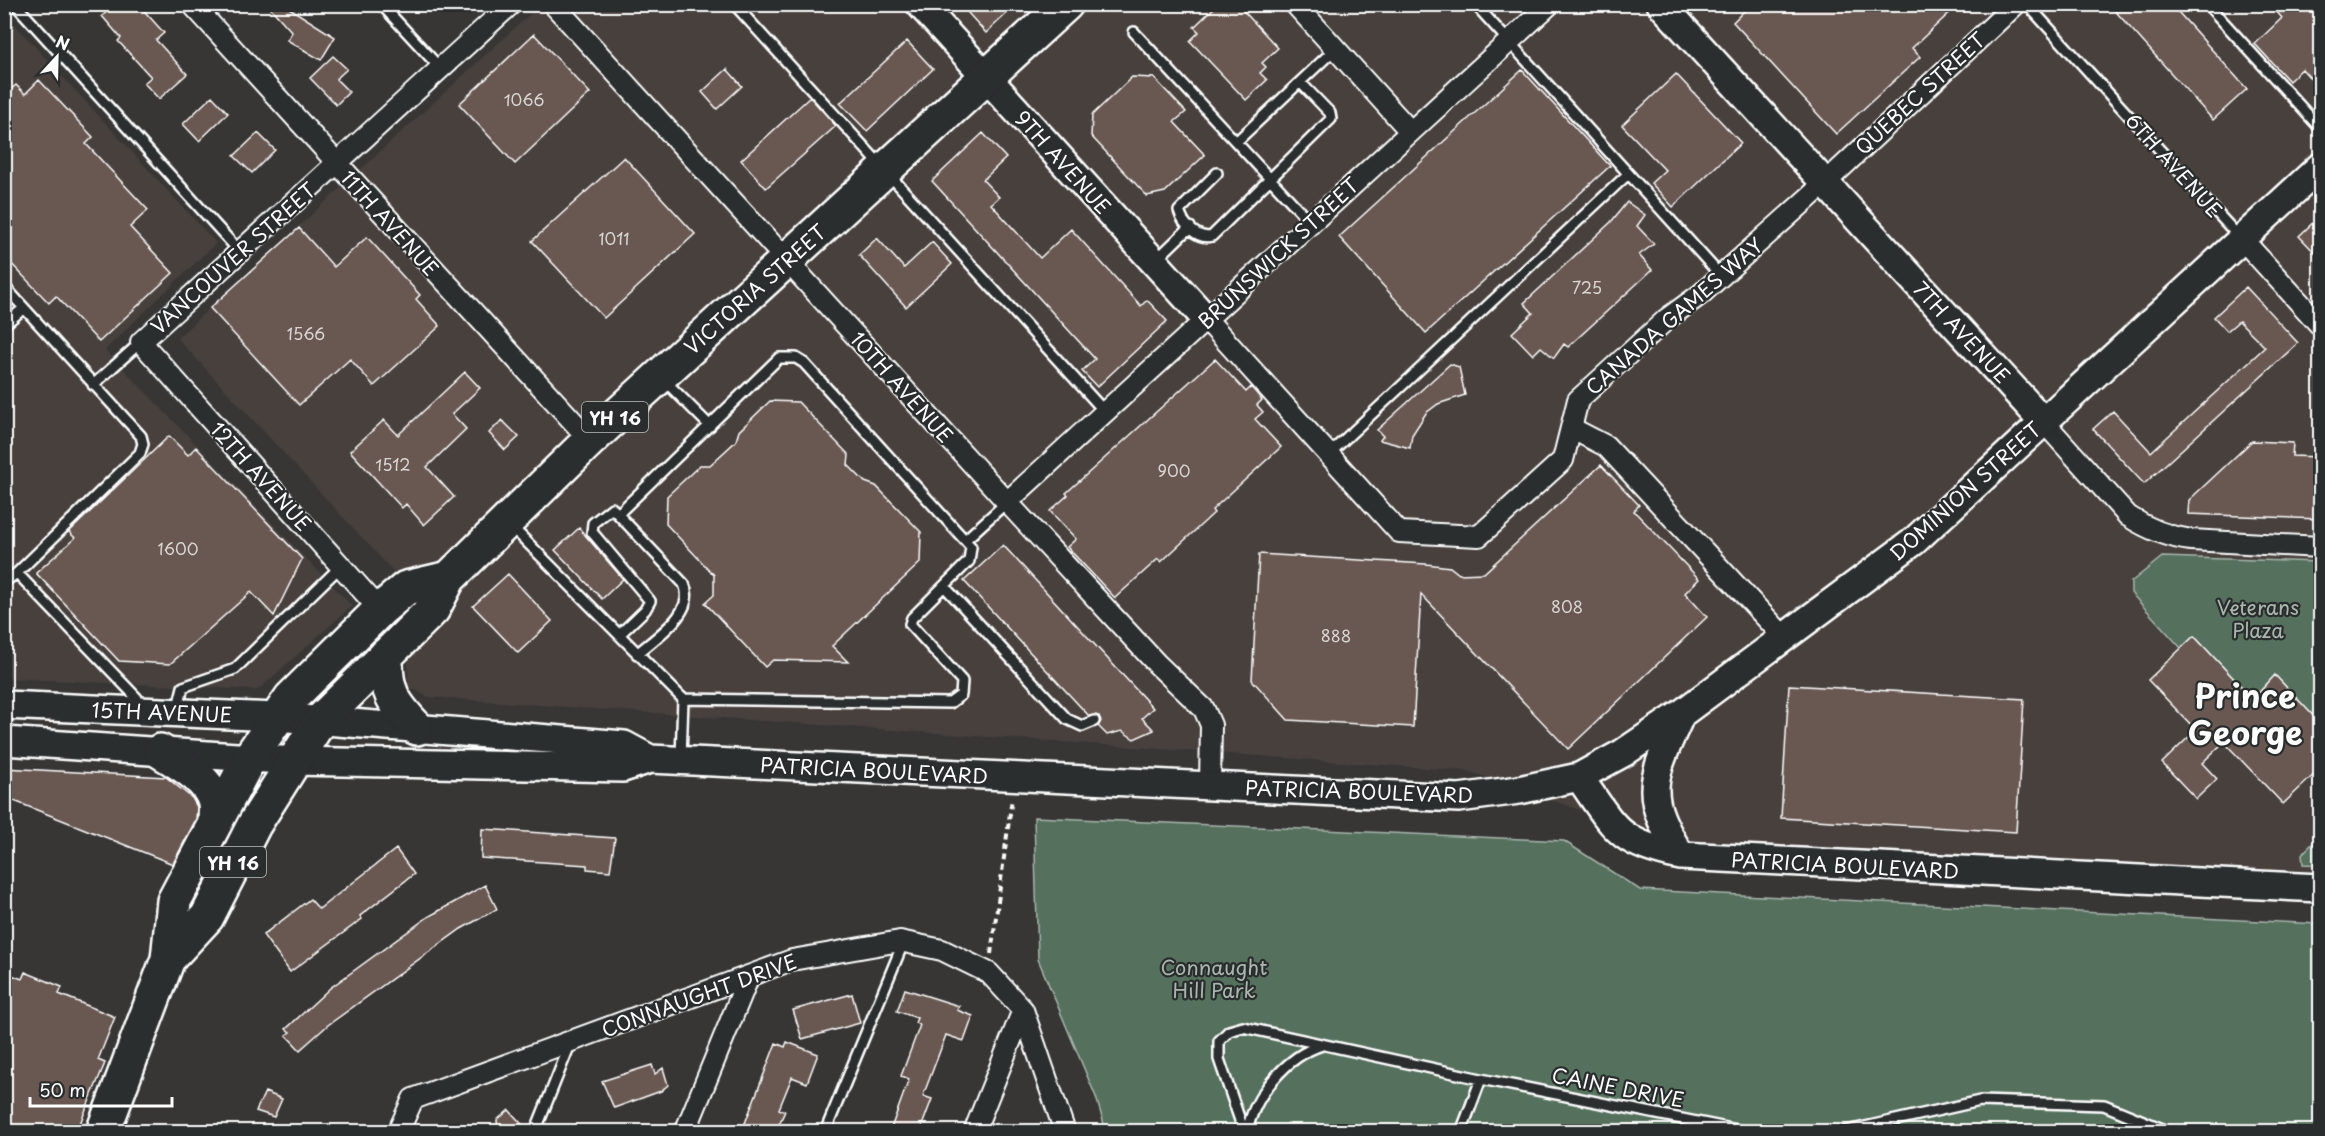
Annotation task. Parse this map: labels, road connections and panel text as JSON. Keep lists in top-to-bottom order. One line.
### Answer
{"streets":{"highway":["VICTORIA STREET","YH 16"],"main road":["9TH AVENUE","7TH AVENUE","DOMINION STREET","15TH AVENUE","PATRICIA BOULEVARD"],"street":["QUEBEC STREET","6TH AVENUE","11TH AVENUE","BRUNSWICK STREET","VANCOUVER STREET","CANADA GAMES WAY","10TH AVENUE","12TH AVENUE","CONNAUGHT DRIVE"],"lane":["CAINE DRIVE"]},"crossings":[["QUEBEC STREET","CANADA GAMES WAY"],["QUEBEC STREET","7TH AVENUE"],["9TH AVENUE","BRUNSWICK STREET"],["9TH AVENUE","VICTORIA STREET"],["9TH AVENUE","CANADA GAMES WAY"],["6TH AVENUE","DOMINION STREET"],["11TH AVENUE","VANCOUVER STREET"],["11TH AVENUE","VICTORIA STREET"],["BRUNSWICK STREET","CANADA GAMES WAY"],["BRUNSWICK STREET","10TH AVENUE"],["VANCOUVER STREET","12TH AVENUE"],["VICTORIA STREET","10TH AVENUE"],["VICTORIA STREET","12TH AVENUE"],["VICTORIA STREET","15TH AVENUE"],["VICTORIA STREET","PATRICIA BOULEVARD"],["CANADA GAMES WAY","7TH AVENUE"],["7TH AVENUE","DOMINION STREET"],["10TH AVENUE","PATRICIA BOULEVARD"],["DOMINION STREET","PATRICIA BOULEVARD"],["15TH AVENUE","PATRICIA BOULEVARD"]],"districts":["Prince George"],"parks":["Veterans Plaza","Connaught Hill Park"],"house_numbers":["1066","1011","725","1566","1512","900","1600","808","888"],"scale_bar":"50 m","north":"top"}
